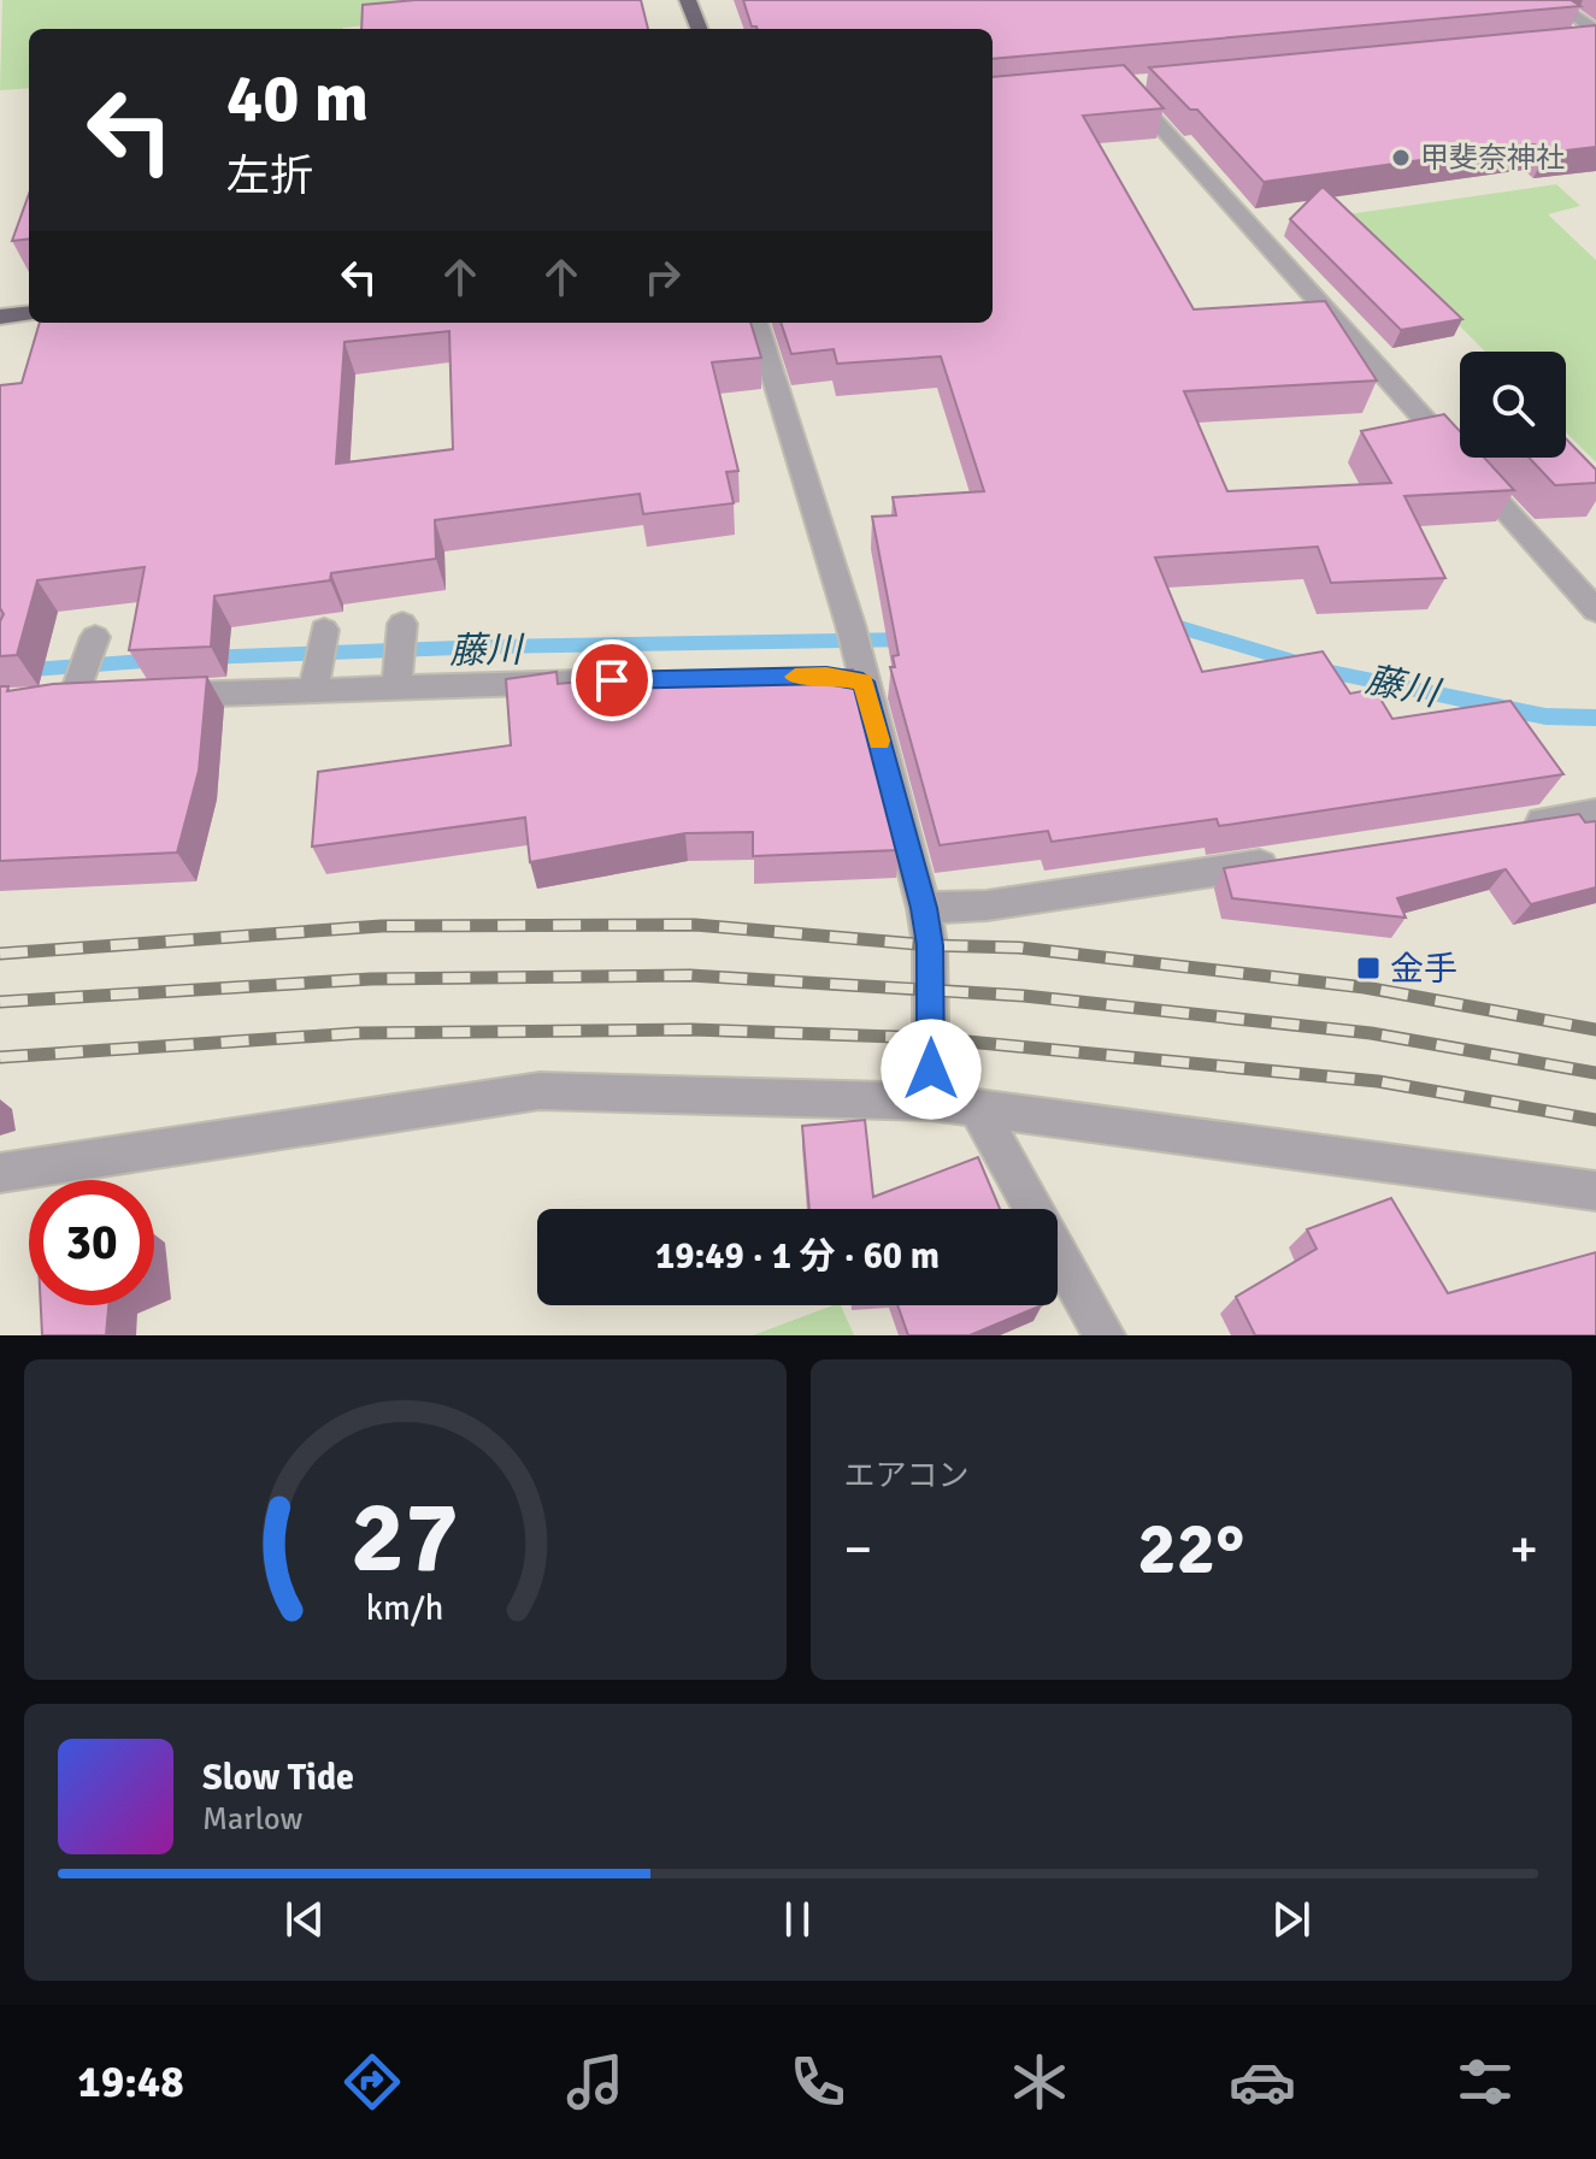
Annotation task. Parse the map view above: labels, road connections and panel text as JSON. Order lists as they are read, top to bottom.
{
  "water": ["藤川"],
  "places": {
    "other": ["甲斐奈神社"],
    "transit": ["金手"]
  },
  "page": {
    "turn": ["40 m", "左折"],
    "limit": "30",
    "trip": "19:49 · 1 分 · 60 m",
    "tile": "エアコン",
    "heat": ["−", "22°", "+"],
    "song": ["Slow Tide", "Marlow"],
    "tabs": "19:48",
    "gauge": ["27", "km/h"]
  }
}
